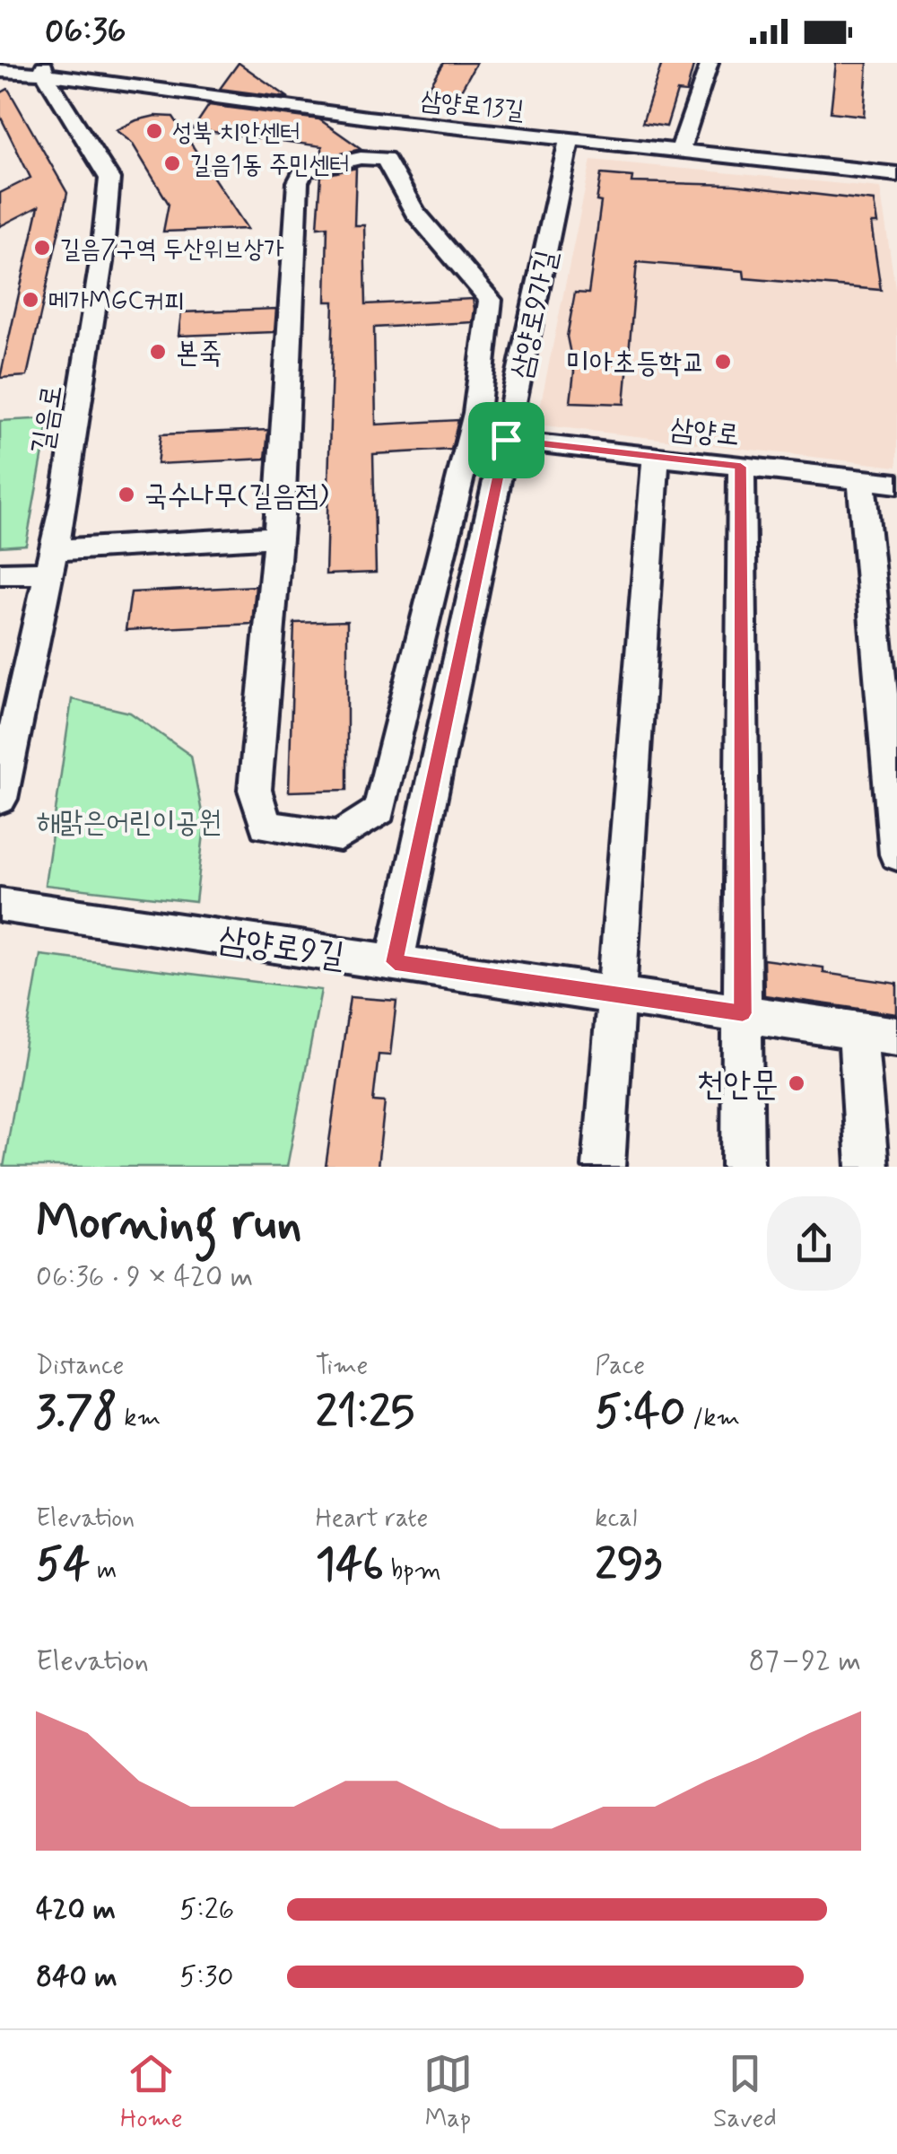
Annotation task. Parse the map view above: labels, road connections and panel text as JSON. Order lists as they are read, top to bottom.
{
  "streets": {
    "street": [
      "삼양로13길",
      "삼양로9가길",
      "길음로",
      "삼양로",
      "삼양로9길"
    ]
  },
  "crossings": [
    ["삼양로13길", "삼양로9가길"],
    ["삼양로13길", "길음로"],
    ["삼양로9가길", "삼양로"],
    ["삼양로9가길", "삼양로9길"]
  ],
  "parks": ["해맑은어린이공원"],
  "places": [
    "성북 치안센터",
    "길음1동 주민센터",
    "길음7구역 두산위브상가",
    "메가MGC커피",
    "본죽",
    "미아초등학교",
    "국수나무(길음점)",
    "천안문"
  ],
  "page": {
    "status": "06:36",
    "heading": ["Morning run", "06:36 · 9 × 420 m"],
    "stats": [
      ["Distance", "3.78 km"],
      ["Time", "21:25"],
      ["Pace", "5:40 /km"],
      ["Elevation", "54 m"],
      ["Heart rate", "146 bpm"],
      ["kcal", "293"]
    ],
    "chart": ["Elevation", "87–92 m"],
    "list": [
      {
        "name": "420 m",
        "note": "5:26"
      },
      {
        "name": "840 m",
        "note": "5:30"
      }
    ],
    "tabs": ["Home", "Map", "Saved"]
  }
}
